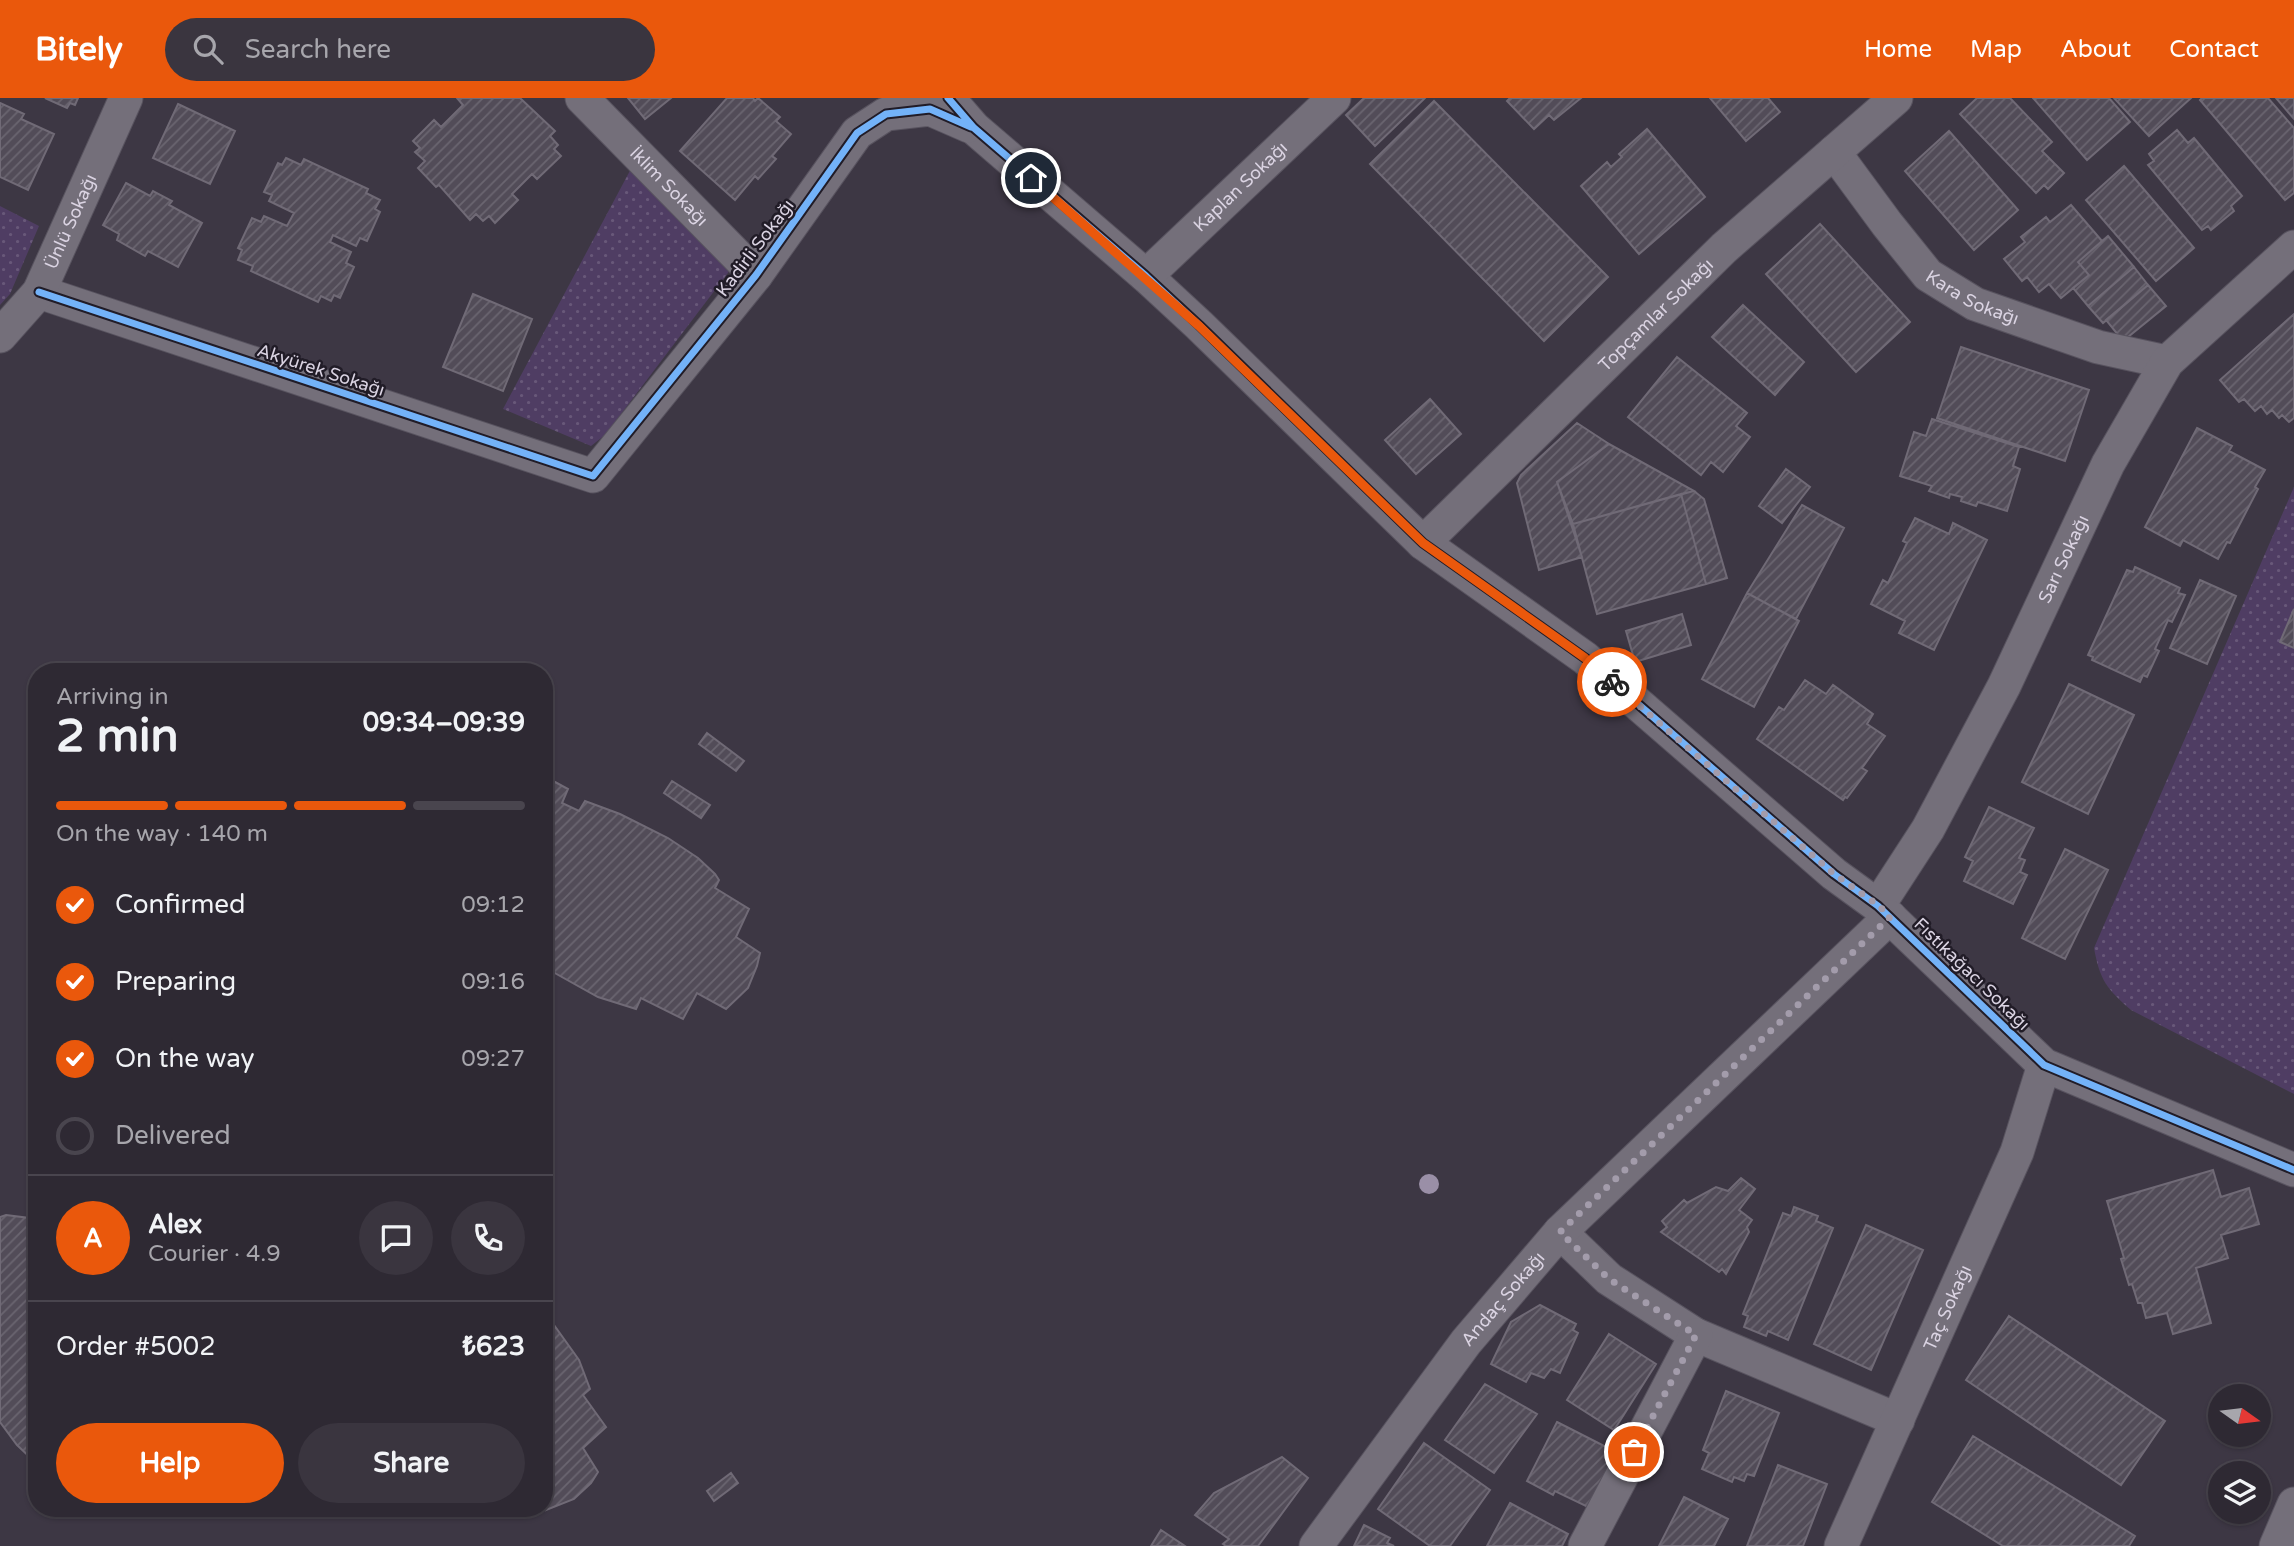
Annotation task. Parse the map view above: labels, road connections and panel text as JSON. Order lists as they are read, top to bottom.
{
  "streets": {
    "street": [
      "İklim Sokağı",
      "Kaplan Sokağı",
      "Ünlü Sokağı",
      "Kadirli Sokağı",
      "Kara Sokağı",
      "Topçamlar Sokağı",
      "Akyürek Sokağı",
      "Sarı Sokağı",
      "Fıstıkağacı Sokağı",
      "Andaç Sokağı",
      "Taç Sokağı"
    ]
  },
  "crossings": [
    ["İklim Sokağı", "Kadirli Sokağı"],
    ["Kaplan Sokağı", "Fıstıkağacı Sokağı"],
    ["Ünlü Sokağı", "Akyürek Sokağı"],
    ["Kadirli Sokağı", "Akyürek Sokağı"],
    ["Kadirli Sokağı", "Fıstıkağacı Sokağı"],
    ["Kara Sokağı", "Topçamlar Sokağı"],
    ["Kara Sokağı", "Sarı Sokağı"],
    ["Topçamlar Sokağı", "Fıstıkağacı Sokağı"],
    ["Sarı Sokağı", "Fıstıkağacı Sokağı"],
    ["Sarı Sokağı", "Andaç Sokağı"],
    ["Fıstıkağacı Sokağı", "Taç Sokağı"]
  ],
  "north": "right",
  "page": {
    "header": "Bitely",
    "search": "Search here",
    "nav": [
      "Home",
      "Map",
      "About",
      "Contact"
    ],
    "heading": ["2 min", "Arriving in", "09:34–09:39"],
    "panel": [
      "Alex",
      "Courier · 4.9",
      "Order #5002",
      "₺623"
    ],
    "bar": "On the way · 140 m",
    "list": [
      ["Confirmed", "09:12"],
      ["Preparing", "09:16"],
      ["On the way", "09:27"],
      "Delivered"
    ],
    "round": "A",
    "buttons": ["Help", "Share"]
  }
}
